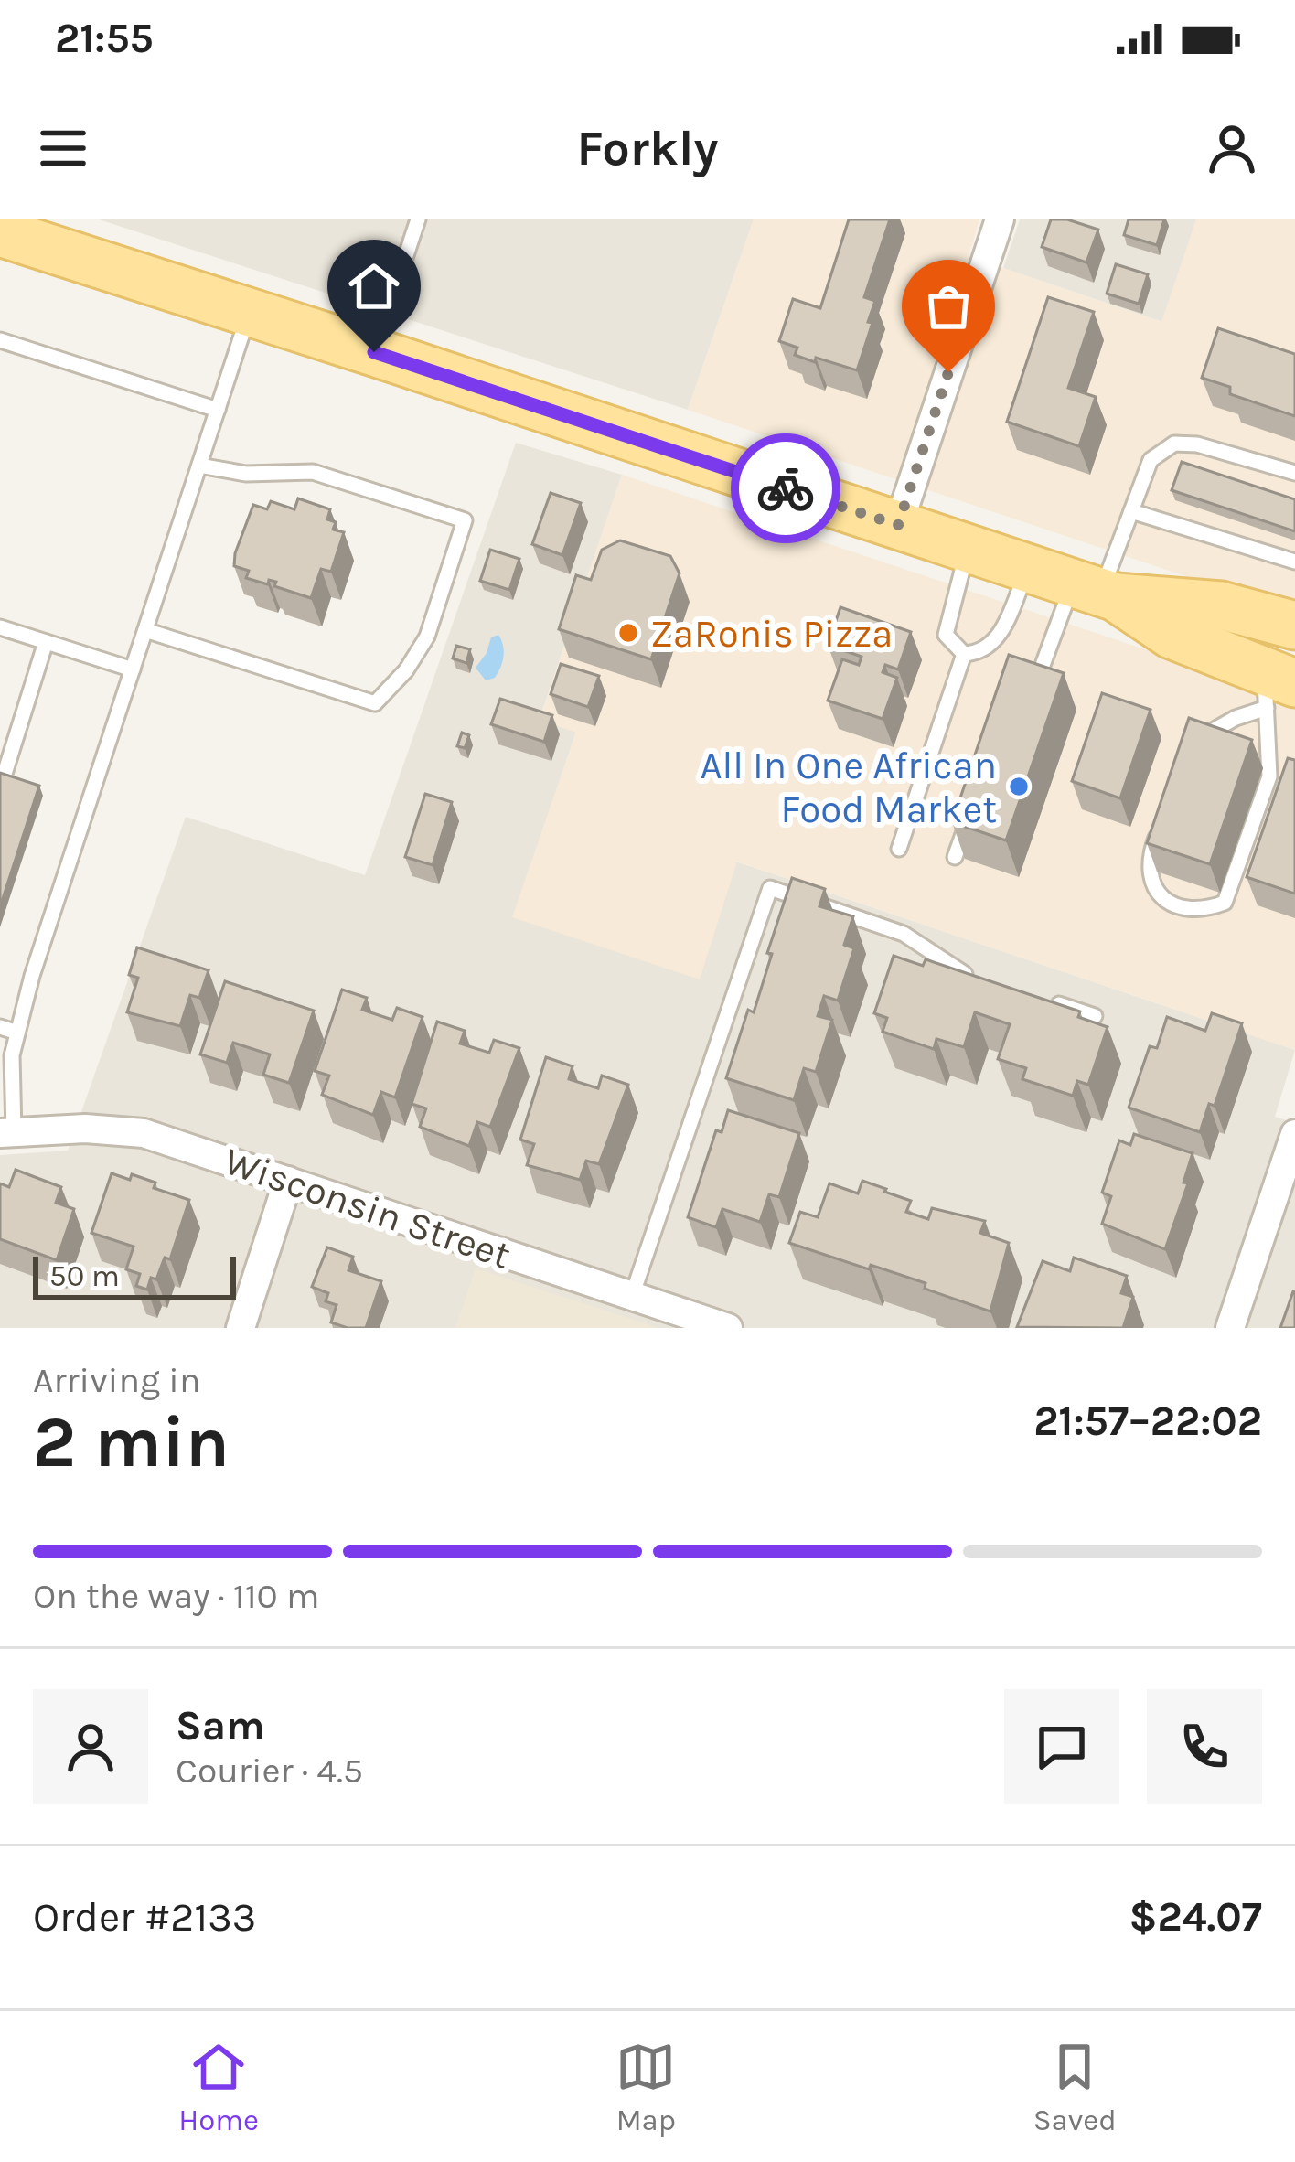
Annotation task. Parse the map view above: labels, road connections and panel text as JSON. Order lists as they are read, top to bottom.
{
  "streets": {
    "street": ["Wisconsin Street"]
  },
  "places": ["ZaRonis Pizza", "All In One African Food Market"],
  "scale_bar": "50 m",
  "page": {
    "status": "21:55",
    "header": "Forkly",
    "scale": "50 m",
    "heading": ["2 min", "Arriving in", "21:57–22:02"],
    "panel": [
      "Sam",
      "Courier · 4.5",
      "Order #2133",
      "$24.07"
    ],
    "bar": "On the way · 110 m",
    "tabs": ["Home", "Map", "Saved"]
  }
}
